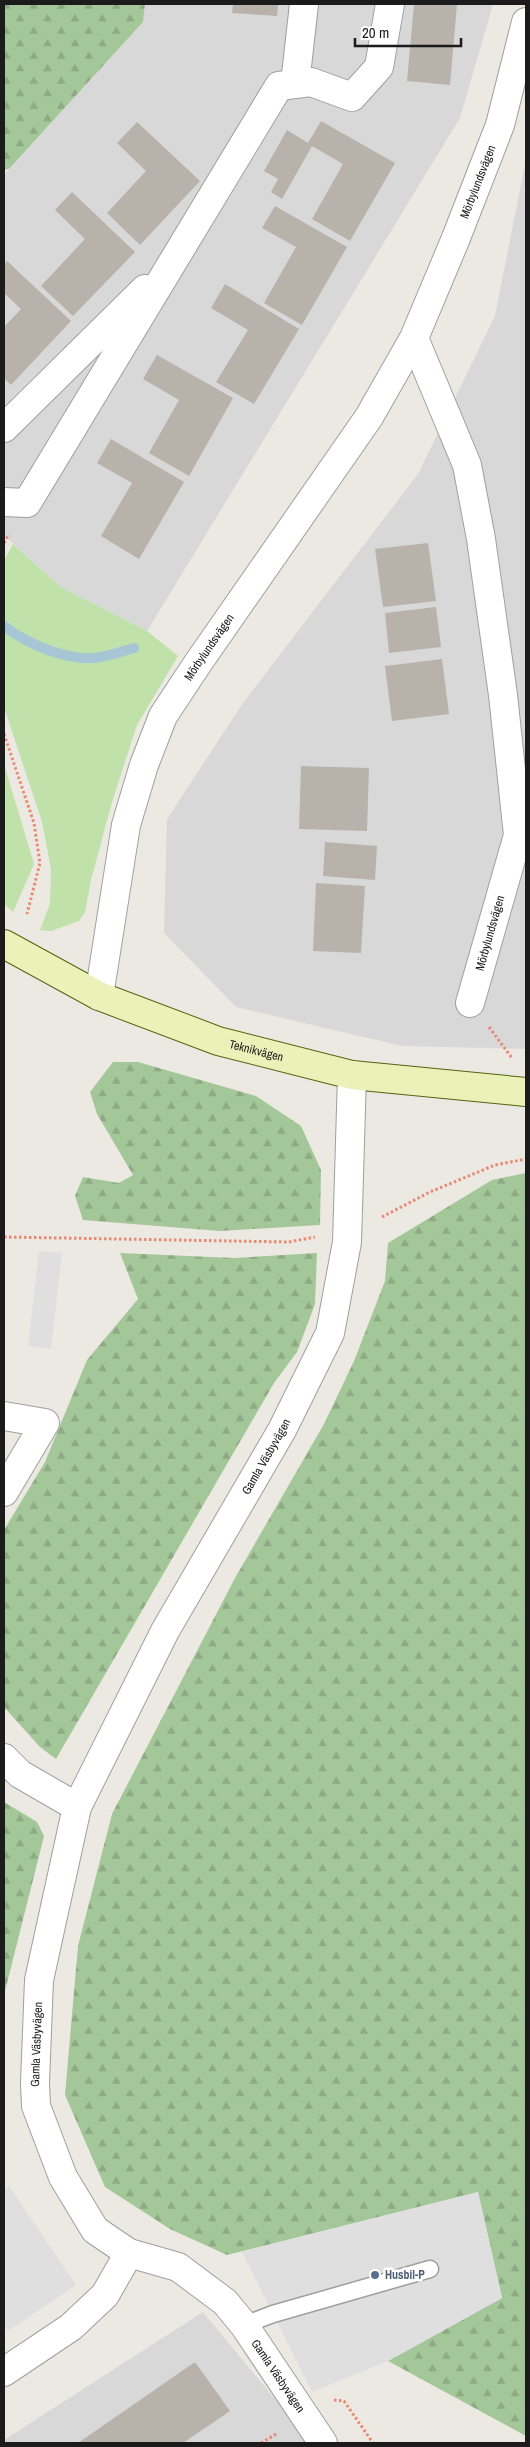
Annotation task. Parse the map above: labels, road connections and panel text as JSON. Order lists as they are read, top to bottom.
{
  "streets": {
    "street": ["Mörbylundsvägen", "Teknikvägen", "Gamla Väsbyvägen"]
  },
  "crossings": [
    ["Mörbylundsvägen", "Teknikvägen"],
    ["Teknikvägen", "Gamla Väsbyvägen"]
  ],
  "places": ["Husbil-P"],
  "scale_bar": "20 m"
}
